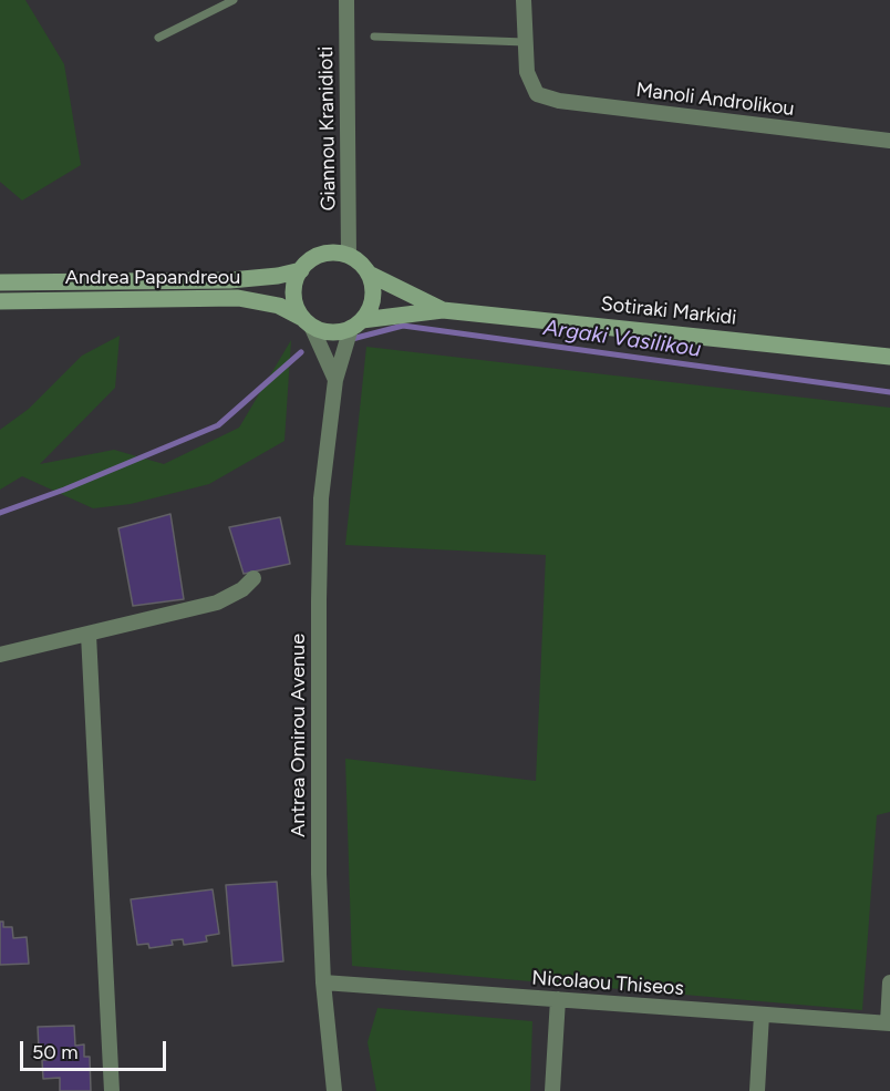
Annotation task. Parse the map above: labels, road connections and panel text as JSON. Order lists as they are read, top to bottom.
{
  "streets": {
    "street": [
      "Manoli Androlikou",
      "Giannou Kranidioti",
      "Andrea Papandreou",
      "Sotiraki Markidi",
      "Antrea Omirou Avenue",
      "Nicolaou Thiseos"
    ]
  },
  "crossings": [
    ["Giannou Kranidioti", "Andrea Papandreou"],
    ["Giannou Kranidioti", "Sotiraki Markidi"],
    ["Giannou Kranidioti", "Antrea Omirou Avenue"],
    ["Andrea Papandreou", "Sotiraki Markidi"],
    ["Andrea Papandreou", "Antrea Omirou Avenue"],
    ["Sotiraki Markidi", "Antrea Omirou Avenue"],
    ["Antrea Omirou Avenue", "Nicolaou Thiseos"]
  ],
  "water": ["Argaki Vasilikou"],
  "scale_bar": "50 m"
}
